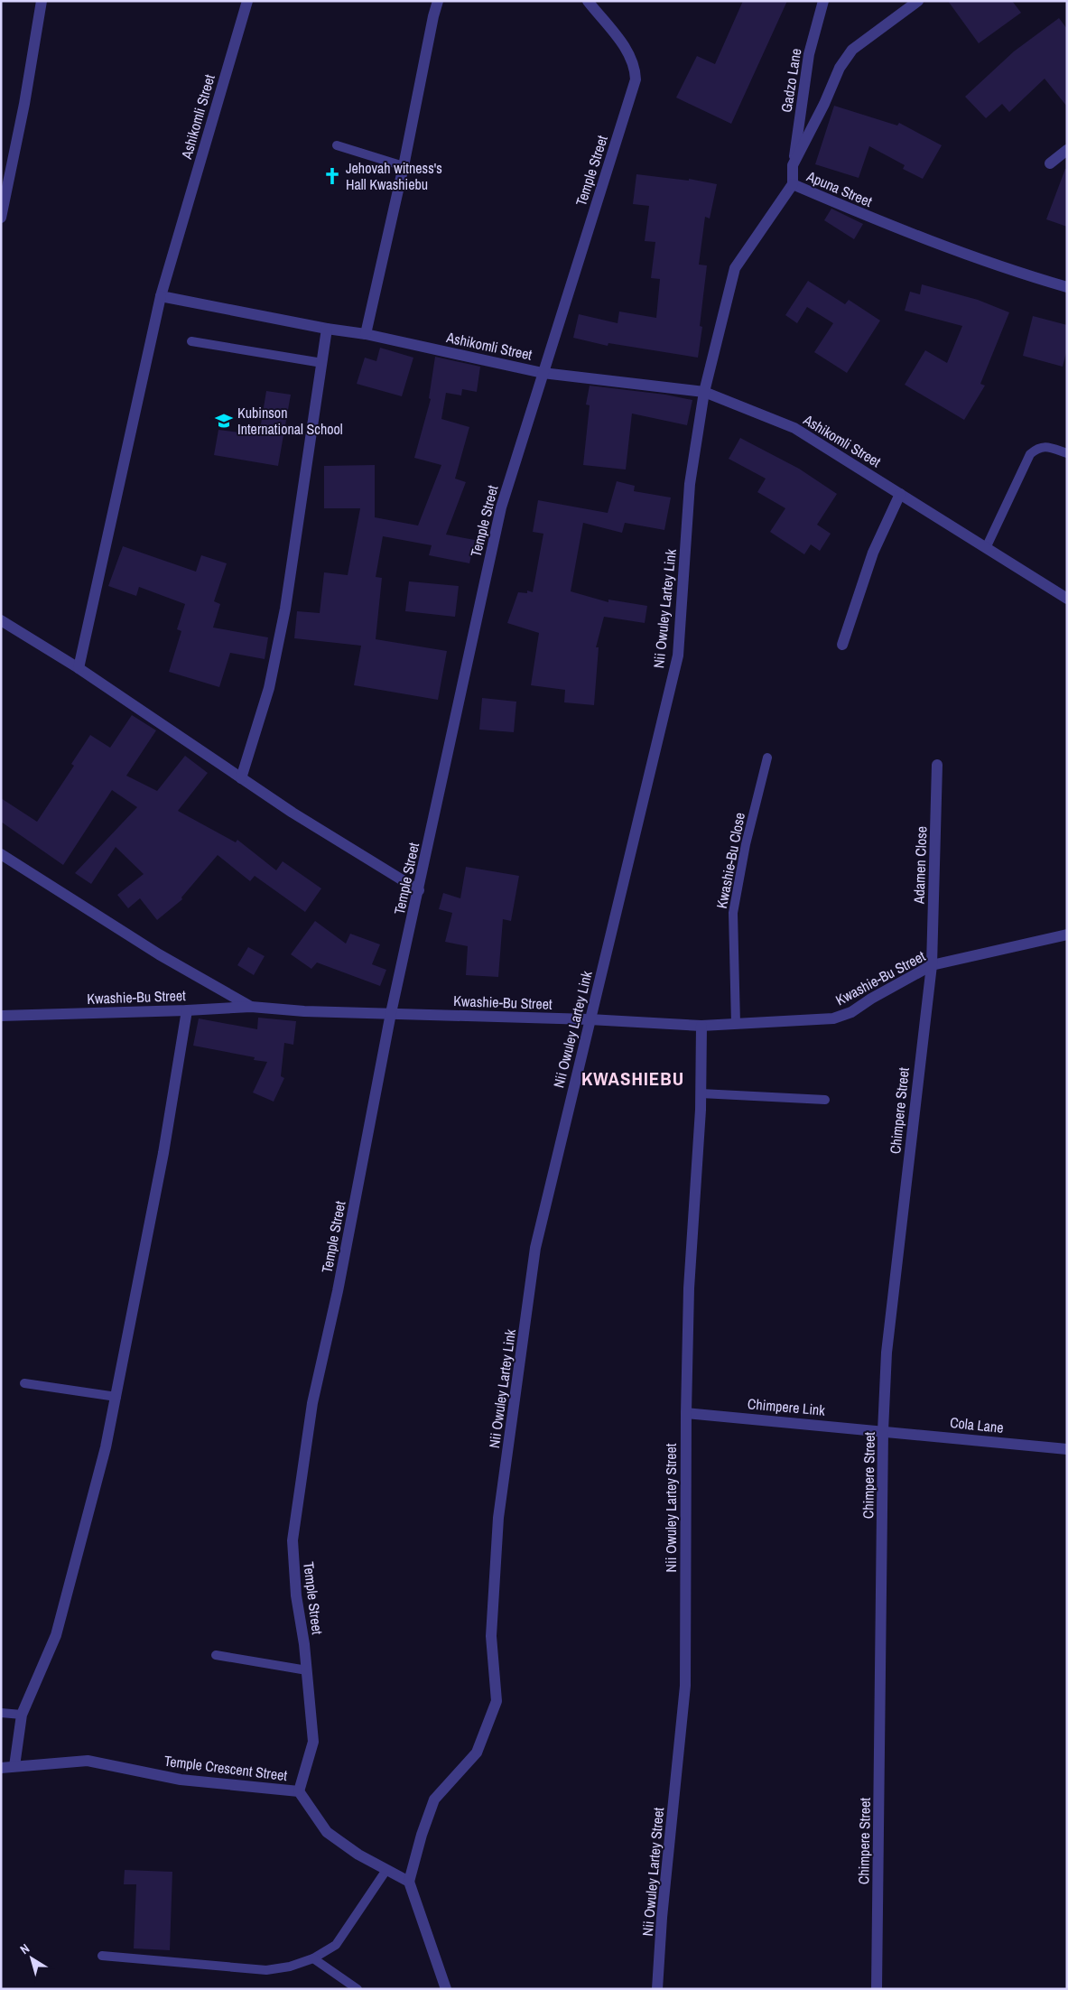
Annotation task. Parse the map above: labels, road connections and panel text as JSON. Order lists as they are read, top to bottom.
{
  "streets": {
    "street": [
      "Gadzo Lane",
      "Ashikomli Street",
      "Temple Street",
      "Apuna Street",
      "Nii Owuley Lartey Link",
      "Adamen Close",
      "Kwashie-Bu Street",
      "Chimpere Street",
      "Chimpere Link",
      "Cola Lane",
      "Nii Owuley Lartey Street",
      "Temple Crescent Street"
    ],
    "lane": ["Kwashie-Bu Close"]
  },
  "crossings": [
    ["Gadzo Lane", "Apuna Street"],
    ["Ashikomli Street", "Temple Street"],
    ["Ashikomli Street", "Nii Owuley Lartey Link"],
    ["Temple Street", "Kwashie-Bu Street"],
    ["Temple Street", "Temple Crescent Street"],
    ["Apuna Street", "Nii Owuley Lartey Link"],
    ["Nii Owuley Lartey Link", "Kwashie-Bu Street"],
    ["Nii Owuley Lartey Link", "Temple Crescent Street"],
    ["Kwashie-Bu Close", "Kwashie-Bu Street"],
    ["Adamen Close", "Kwashie-Bu Street"],
    ["Adamen Close", "Chimpere Street"],
    ["Kwashie-Bu Street", "Chimpere Street"],
    ["Kwashie-Bu Street", "Nii Owuley Lartey Street"],
    ["Chimpere Street", "Chimpere Link"],
    ["Chimpere Street", "Cola Lane"],
    ["Chimpere Link", "Cola Lane"],
    ["Chimpere Link", "Nii Owuley Lartey Street"]
  ],
  "districts": ["KWASHIEBU"],
  "places": {
    "church": ["Jehovah witness's Hall Kwashiebu"],
    "school or university": ["Kubinson International School"]
  },
  "north": "top left"
}
